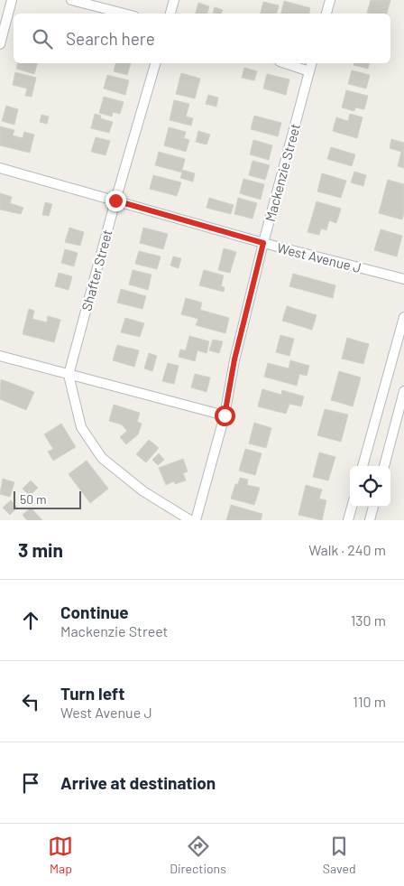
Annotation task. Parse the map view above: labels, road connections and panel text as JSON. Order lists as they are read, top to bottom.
{
  "streets": {
    "street": ["Mackenzie Street", "West Avenue J", "Shafter Street"]
  },
  "crossings": [
    ["Mackenzie Street", "West Avenue J"],
    ["West Avenue J", "Shafter Street"]
  ],
  "scale_bar": "50 m",
  "page": {
    "search": "Search here",
    "scale": "50 m",
    "heading": ["3 min", "Walk · 240 m"],
    "list": [
      ["Continue", "Mackenzie Street", "130 m"],
      ["Turn left", "West Avenue J", "110 m"],
      "Arrive at destination"
    ],
    "nav": ["Map", "Directions", "Saved"]
  }
}
